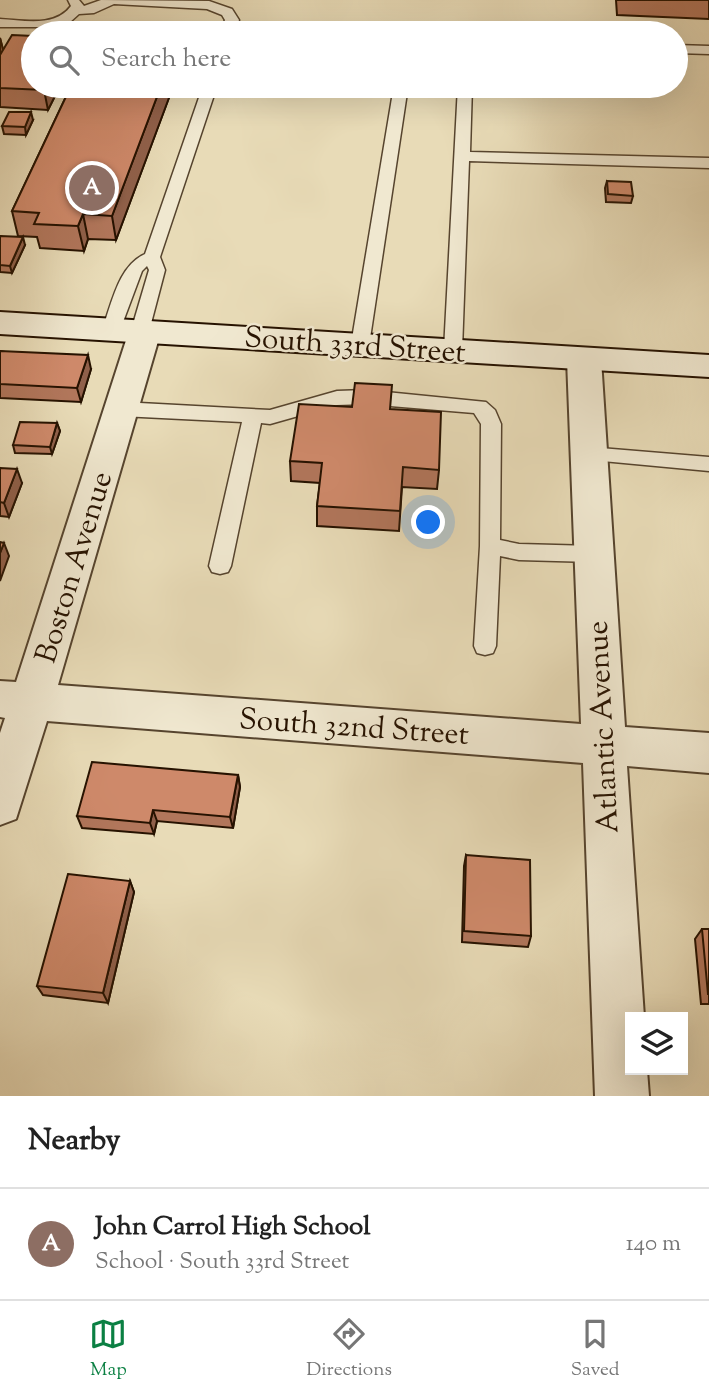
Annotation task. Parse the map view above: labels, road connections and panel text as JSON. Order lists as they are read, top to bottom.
{
  "streets": {
    "street": [
      "South 33rd Street",
      "Boston Avenue",
      "South 32nd Street",
      "Atlantic Avenue"
    ]
  },
  "crossings": [
    ["South 33rd Street", "Boston Avenue"],
    ["South 33rd Street", "Atlantic Avenue"],
    ["Boston Avenue", "South 32nd Street"],
    ["South 32nd Street", "Atlantic Avenue"]
  ],
  "page": {
    "search": "Search here",
    "pins": "A",
    "heading": "Nearby",
    "list": [
      {
        "mark": "A",
        "name": "John Carrol High School",
        "note": "School · South 33rd Street",
        "value": "140 m"
      }
    ],
    "nav": ["Map", "Directions", "Saved"]
  }
}
